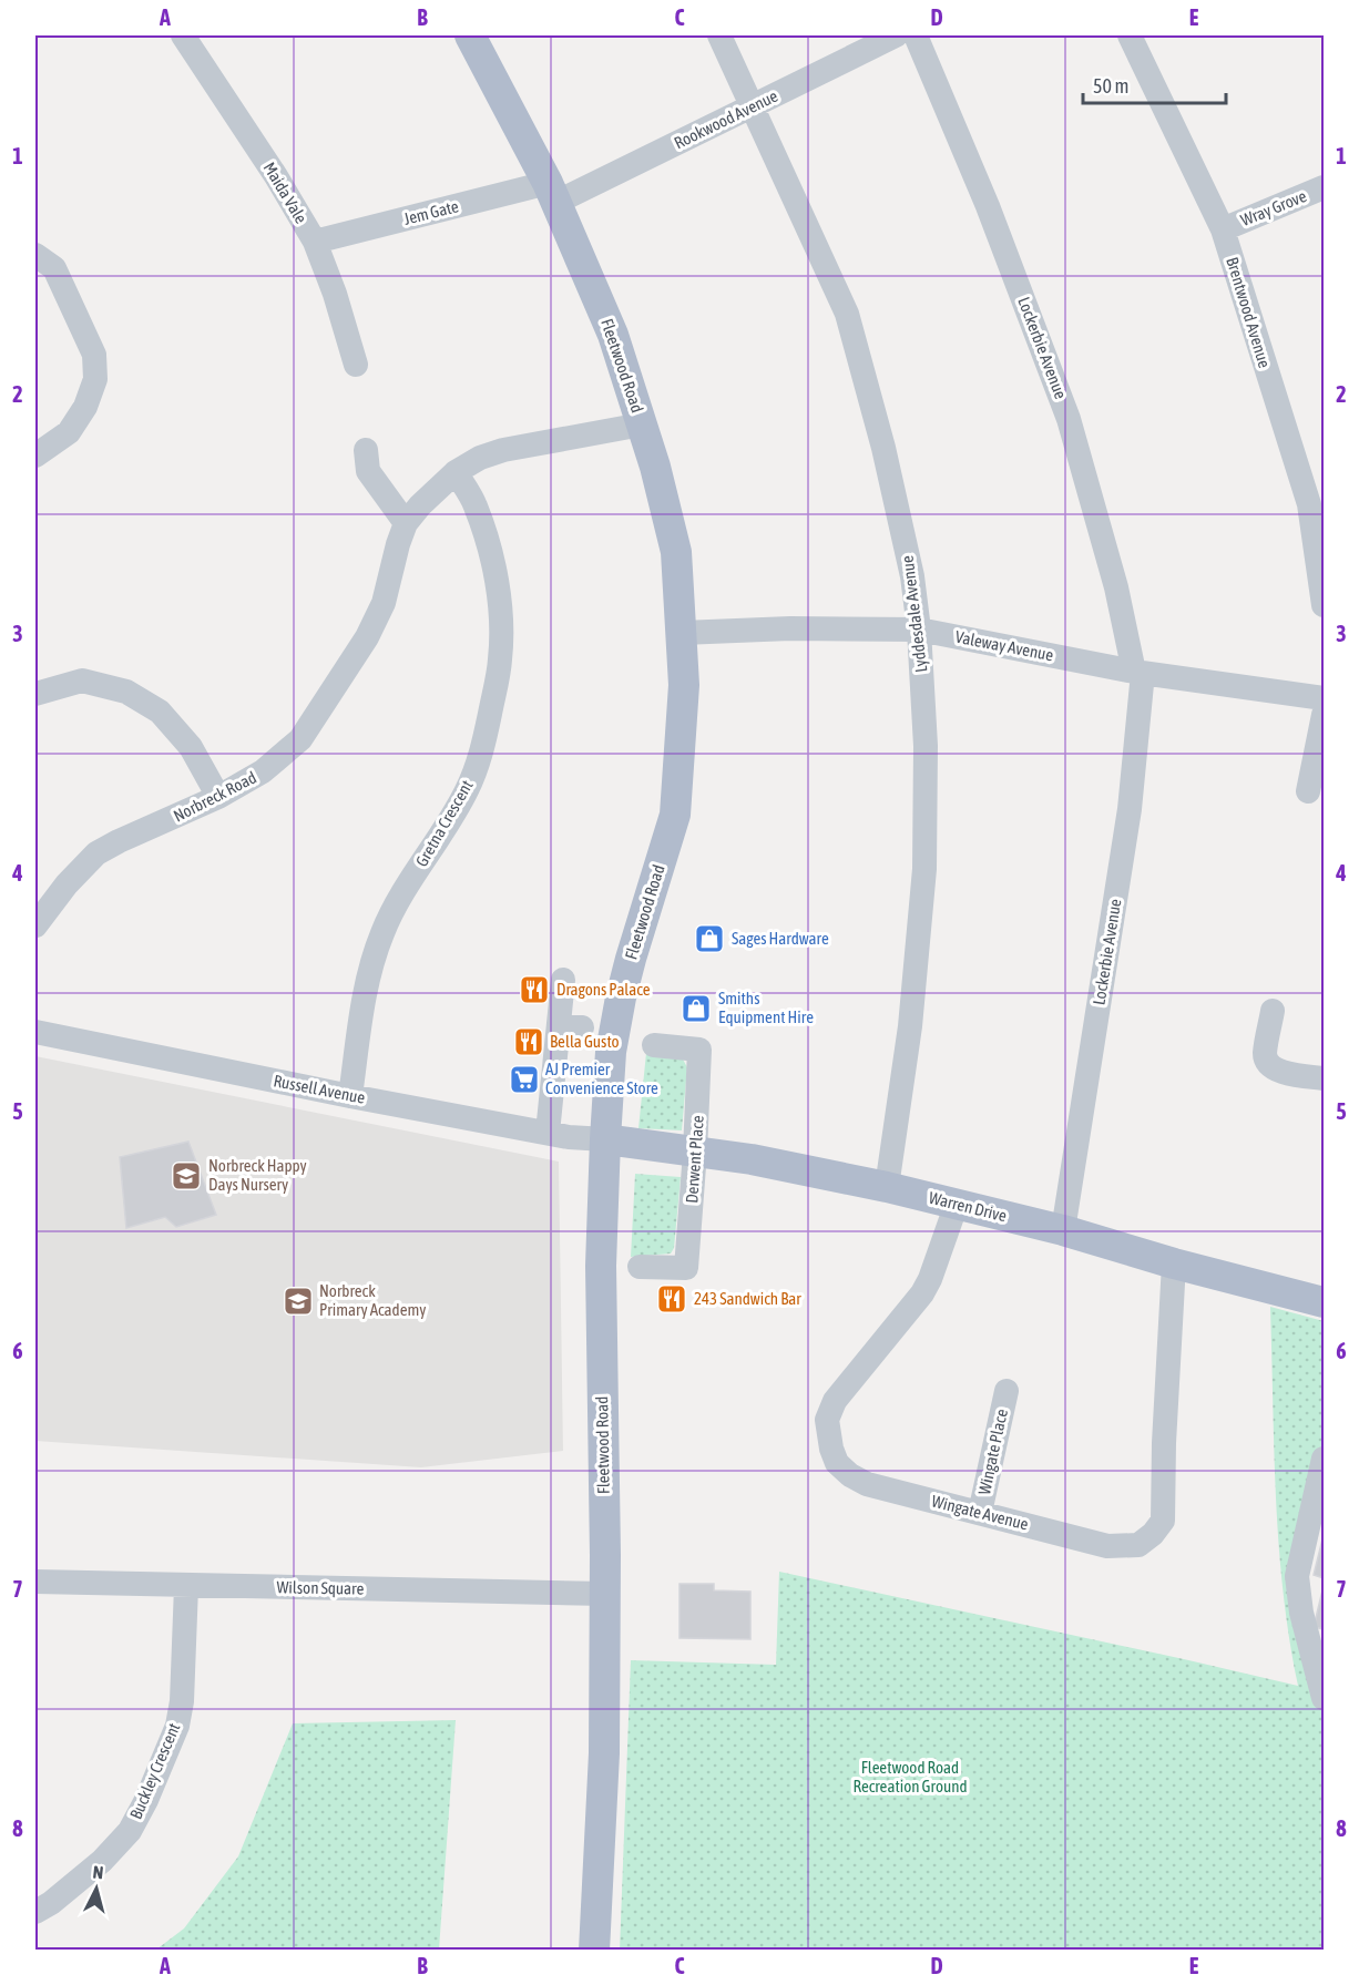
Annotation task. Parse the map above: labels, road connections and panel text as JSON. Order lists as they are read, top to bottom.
{
  "streets": {
    "main road": ["Fleetwood Road", "Warren Drive"],
    "street": [
      "Rookwood Avenue",
      "Maida Vale",
      "Wray Grove",
      "Jem Gate",
      "Brentwood Avenue",
      "Lockerbie Avenue",
      "Lyddesdale Avenue",
      "Valeway Avenue",
      "Norbreck Road",
      "Gretna Crescent",
      "Russell Avenue",
      "Derwent Place",
      "Wingate Place",
      "Wingate Avenue",
      "Wilson Square",
      "Buckley Crescent"
    ]
  },
  "crossings": [
    ["Rookwood Avenue", "Jem Gate"],
    ["Rookwood Avenue", "Fleetwood Road"],
    ["Rookwood Avenue", "Lyddesdale Avenue"],
    ["Maida Vale", "Jem Gate"],
    ["Wray Grove", "Brentwood Avenue"],
    ["Jem Gate", "Fleetwood Road"],
    ["Lockerbie Avenue", "Valeway Avenue"],
    ["Lockerbie Avenue", "Warren Drive"],
    ["Fleetwood Road", "Valeway Avenue"],
    ["Fleetwood Road", "Norbreck Road"],
    ["Fleetwood Road", "Russell Avenue"],
    ["Fleetwood Road", "Warren Drive"],
    ["Fleetwood Road", "Wilson Square"],
    ["Lyddesdale Avenue", "Valeway Avenue"],
    ["Lyddesdale Avenue", "Warren Drive"],
    ["Norbreck Road", "Gretna Crescent"],
    ["Gretna Crescent", "Russell Avenue"],
    ["Russell Avenue", "Warren Drive"],
    ["Derwent Place", "Warren Drive"],
    ["Warren Drive", "Wingate Avenue"],
    ["Wingate Place", "Wingate Avenue"],
    ["Wilson Square", "Buckley Crescent"]
  ],
  "parks": ["Fleetwood Road Recreation Ground"],
  "places": {
    "shop": ["Sages Hardware", "Smiths Equipment Hire"],
    "restaurant": ["Dragons Palace", "Bella Gusto", "243 Sandwich Bar"],
    "supermarket": ["AJ Premier Convenience Store"],
    "school or university": ["Norbreck Happy Days Nursery", "Norbreck Primary Academy"]
  },
  "scale_bar": "50 m",
  "north": "top",
  "grid": {
    "columns": [
      "A",
      "B",
      "C",
      "D",
      "E"
    ],
    "rows": [
      "1",
      "2",
      "3",
      "4",
      "5",
      "6",
      "7",
      "8"
    ]
  }
}
